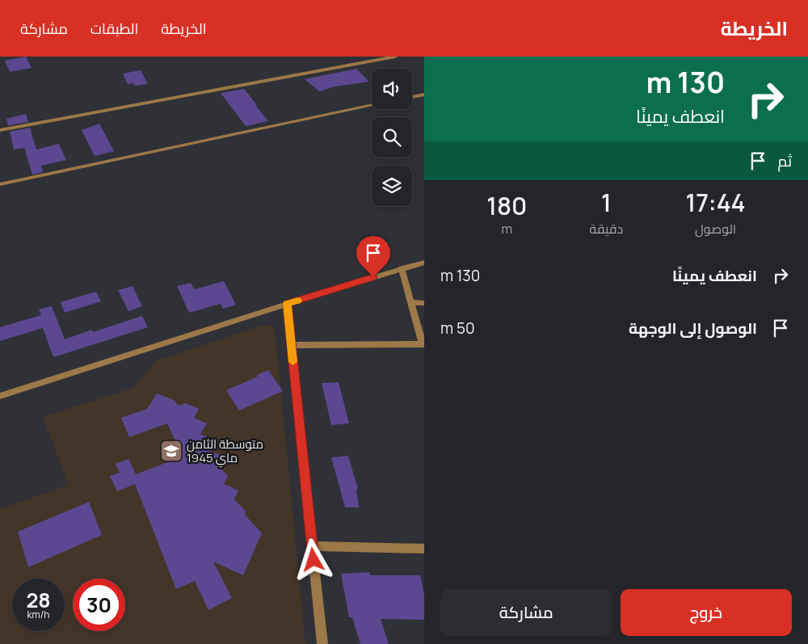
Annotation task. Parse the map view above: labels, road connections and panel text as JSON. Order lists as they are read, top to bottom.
{
  "places": {
    "school or university": ["متوسطة الثامن ماي 1945"]
  },
  "page": {
    "header": "الخريطة",
    "nav": ["الخريطة", "الطبقات", "مشاركة"],
    "turn": ["130 m", "انعطف يمينًا"],
    "then": "ثم",
    "eta": [
      "17:44",
      "الوصول",
      "1",
      "دقيقة",
      "180",
      "m"
    ],
    "list": [
      {
        "name": "انعطف يمينًا",
        "value": "130 m"
      },
      {
        "name": "الوصول إلى الوجهة",
        "value": "50 m"
      }
    ],
    "speed": "28 km/h",
    "limit": "30",
    "buttons": ["خروج", "مشاركة"]
  }
}
